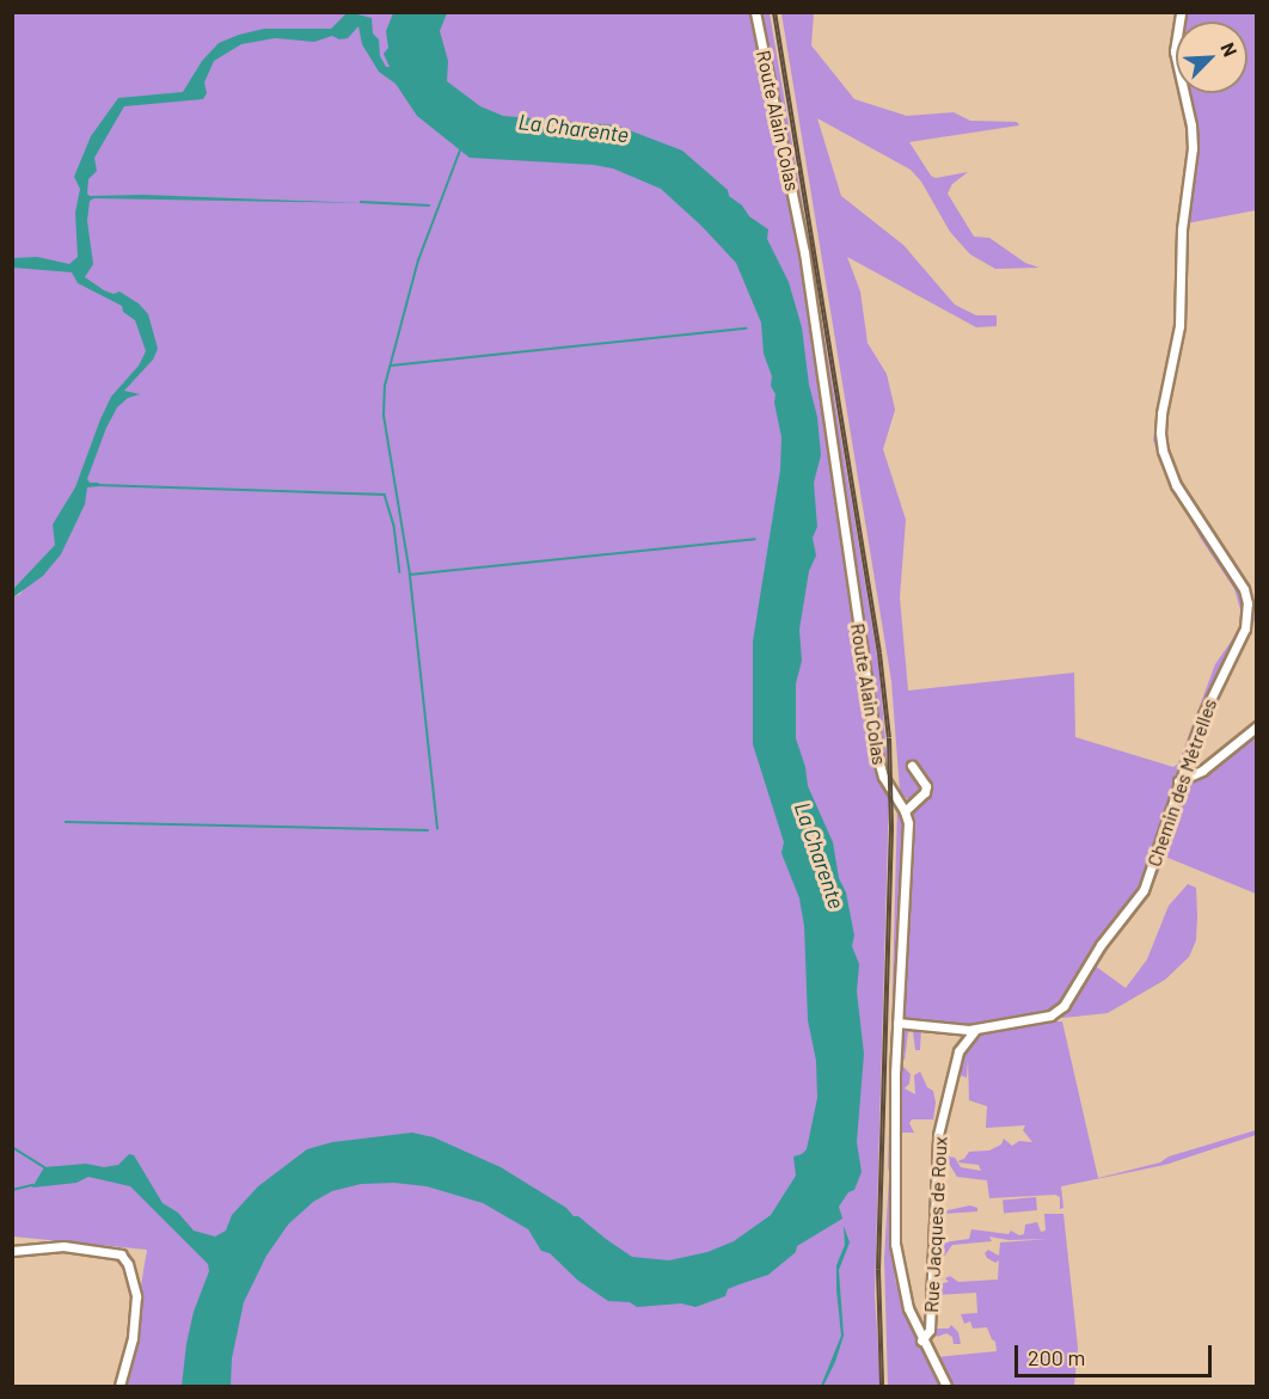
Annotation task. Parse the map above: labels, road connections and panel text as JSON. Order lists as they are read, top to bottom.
{
  "streets": {
    "street": ["Route Alain Colas", "Chemin des Métrelles", "Rue Jacques de Roux"]
  },
  "crossings": [
    ["Route Alain Colas", "Chemin des Métrelles"],
    ["Route Alain Colas", "Rue Jacques de Roux"],
    ["Chemin des Métrelles", "Rue Jacques de Roux"]
  ],
  "water": ["La Charente"],
  "scale_bar": "200 m",
  "north": "top right"
}
